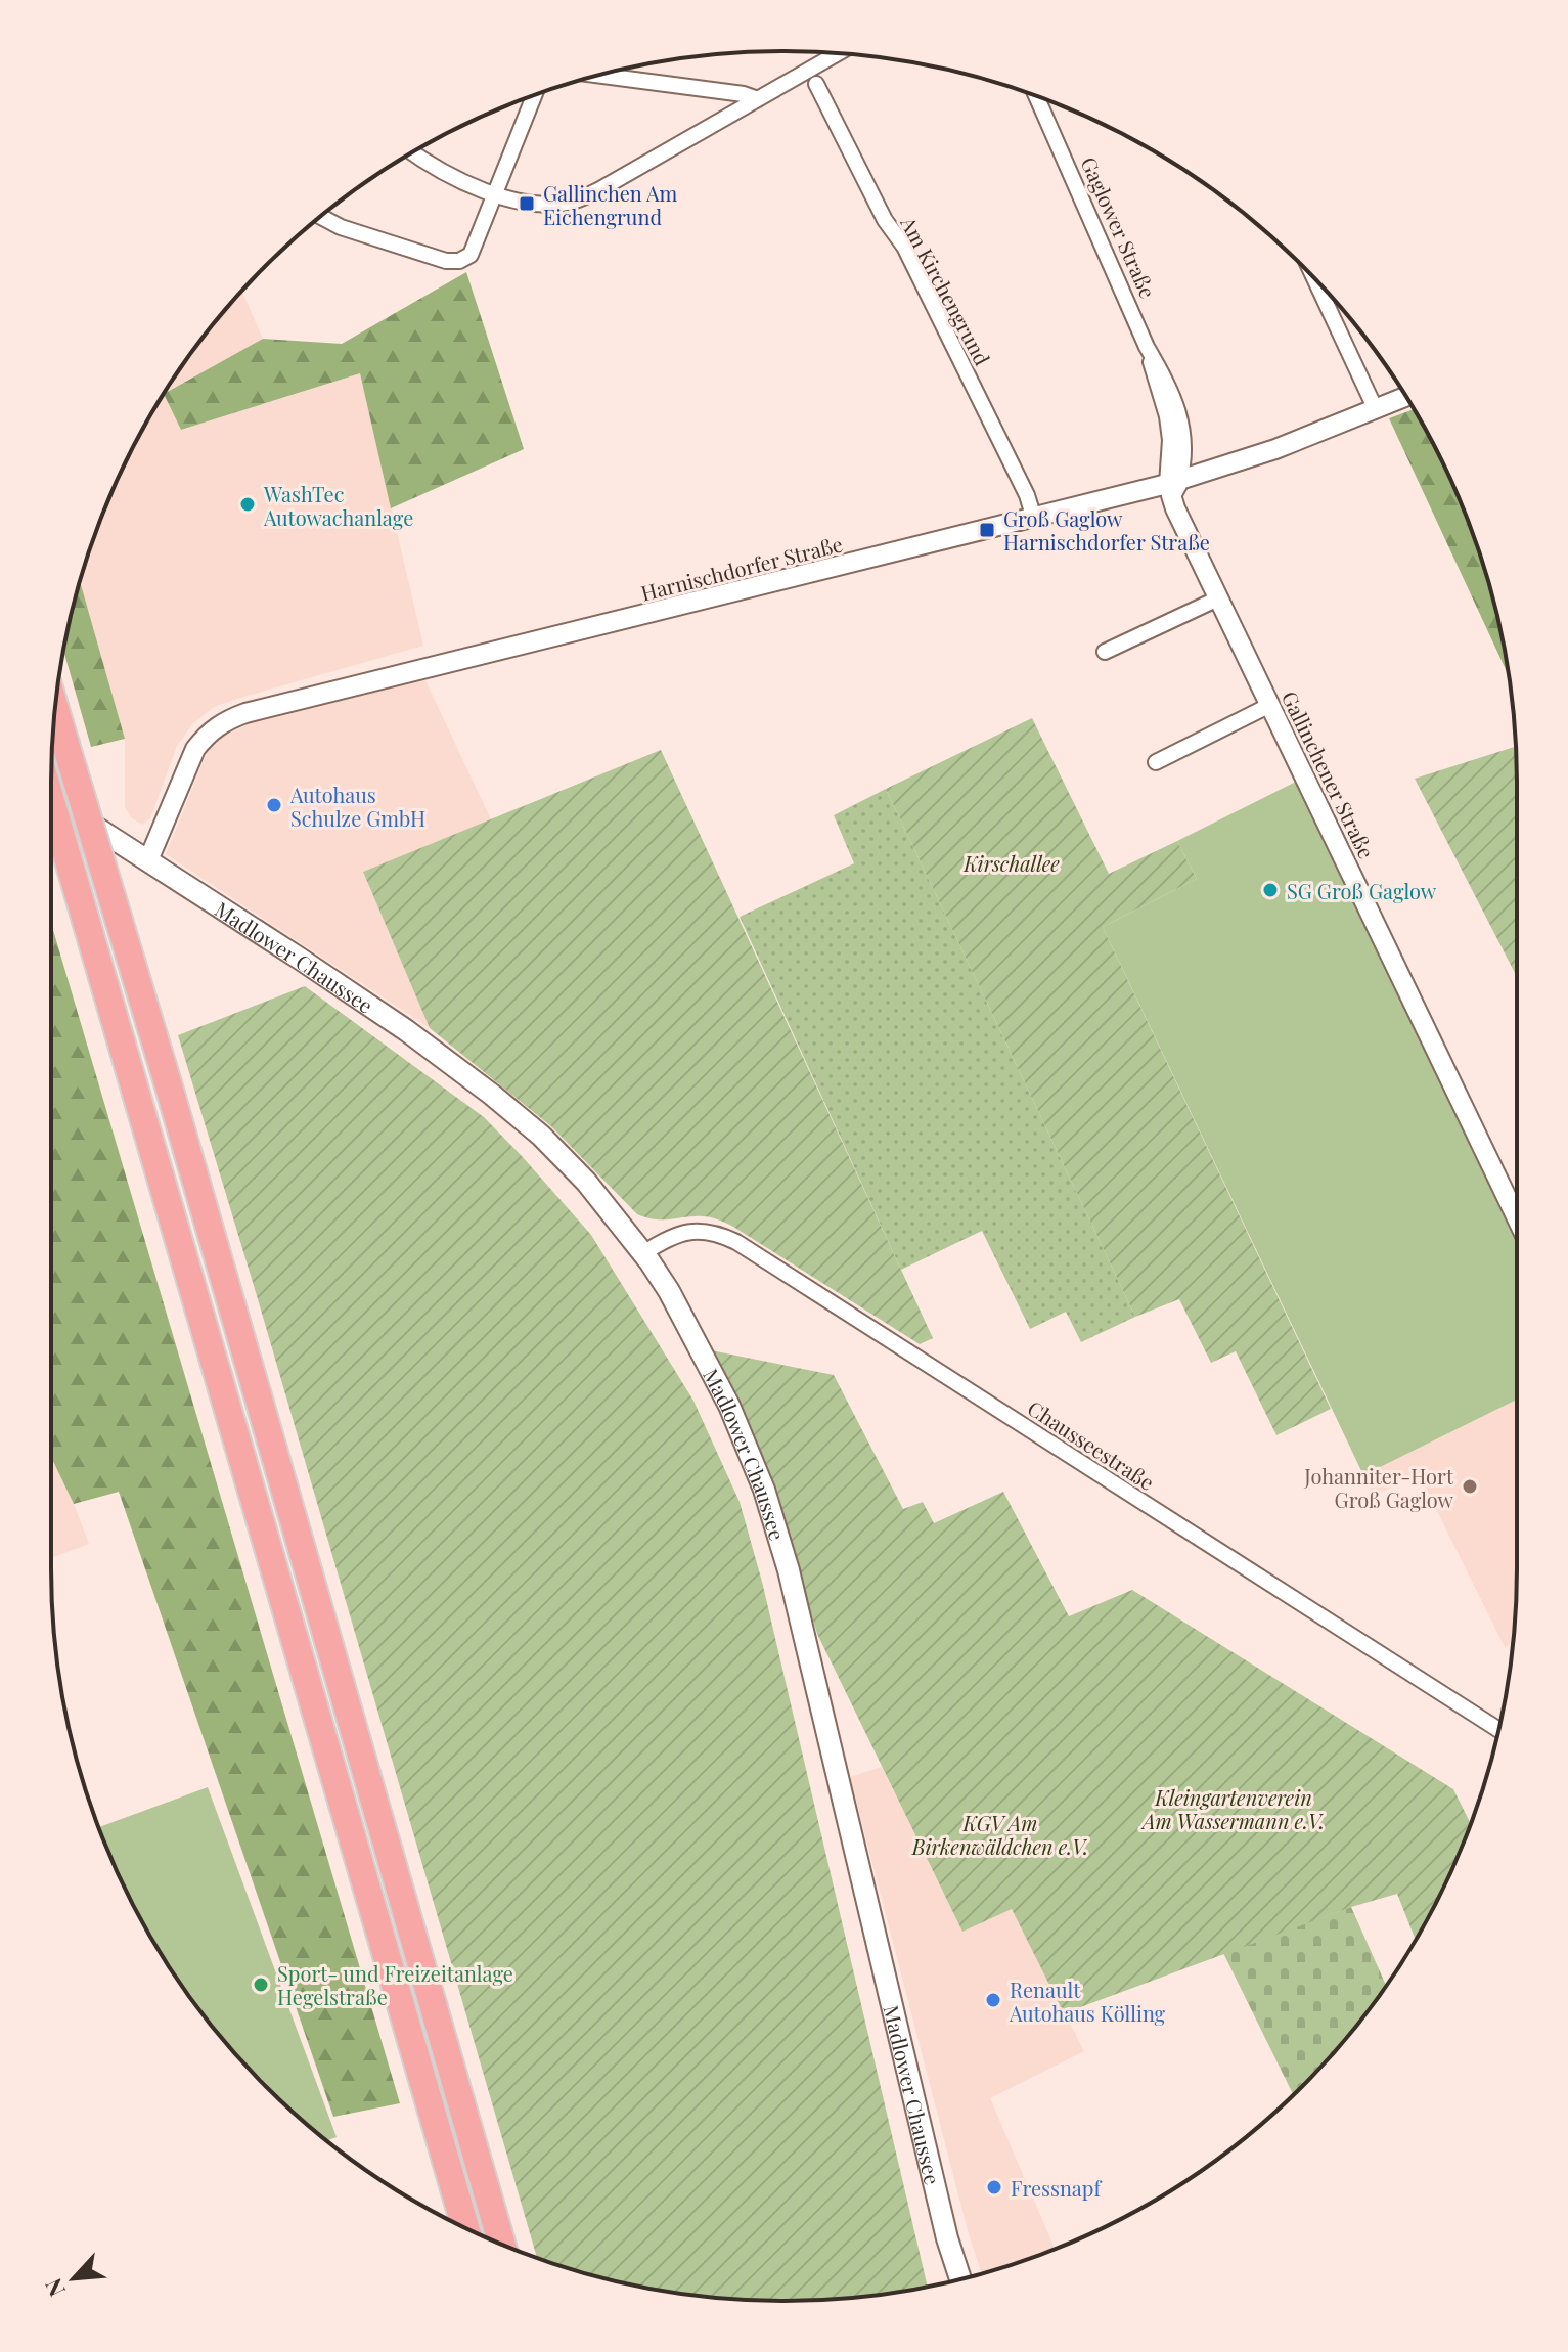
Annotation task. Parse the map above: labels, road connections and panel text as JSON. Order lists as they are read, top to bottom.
{
  "streets": {
    "main road": ["Madlower Chaussee"],
    "street": [
      "Gaglower Straße",
      "Am Kirchengrund",
      "Harnischdorfer Straße",
      "Gallinchener Straße",
      "Chausseestraße"
    ]
  },
  "crossings": [
    ["Gaglower Straße", "Harnischdorfer Straße"],
    ["Gaglower Straße", "Gallinchener Straße"],
    ["Am Kirchengrund", "Harnischdorfer Straße"],
    ["Harnischdorfer Straße", "Gallinchener Straße"],
    ["Harnischdorfer Straße", "Madlower Chaussee"],
    ["Madlower Chaussee", "Chausseestraße"]
  ],
  "parks": ["Kirschallee", "Kleingartenverein Am Wassermann e.V.", "KGV Am Birkenwäldchen e.V."],
  "places": {
    "transit": ["Gallinchen Am Eichengrund", "Groß Gaglow Harnischdorfer Straße"],
    "other": [
      "WashTec Autowachanlage",
      "Autohaus Schulze GmbH",
      "SG Groß Gaglow",
      "Johanniter-Hort Groß Gaglow",
      "Sport- und Freizeitanlage Hegelstraße",
      "Renault Autohaus Kölling",
      "Fressnapf"
    ]
  },
  "north": "bottom left"
}
